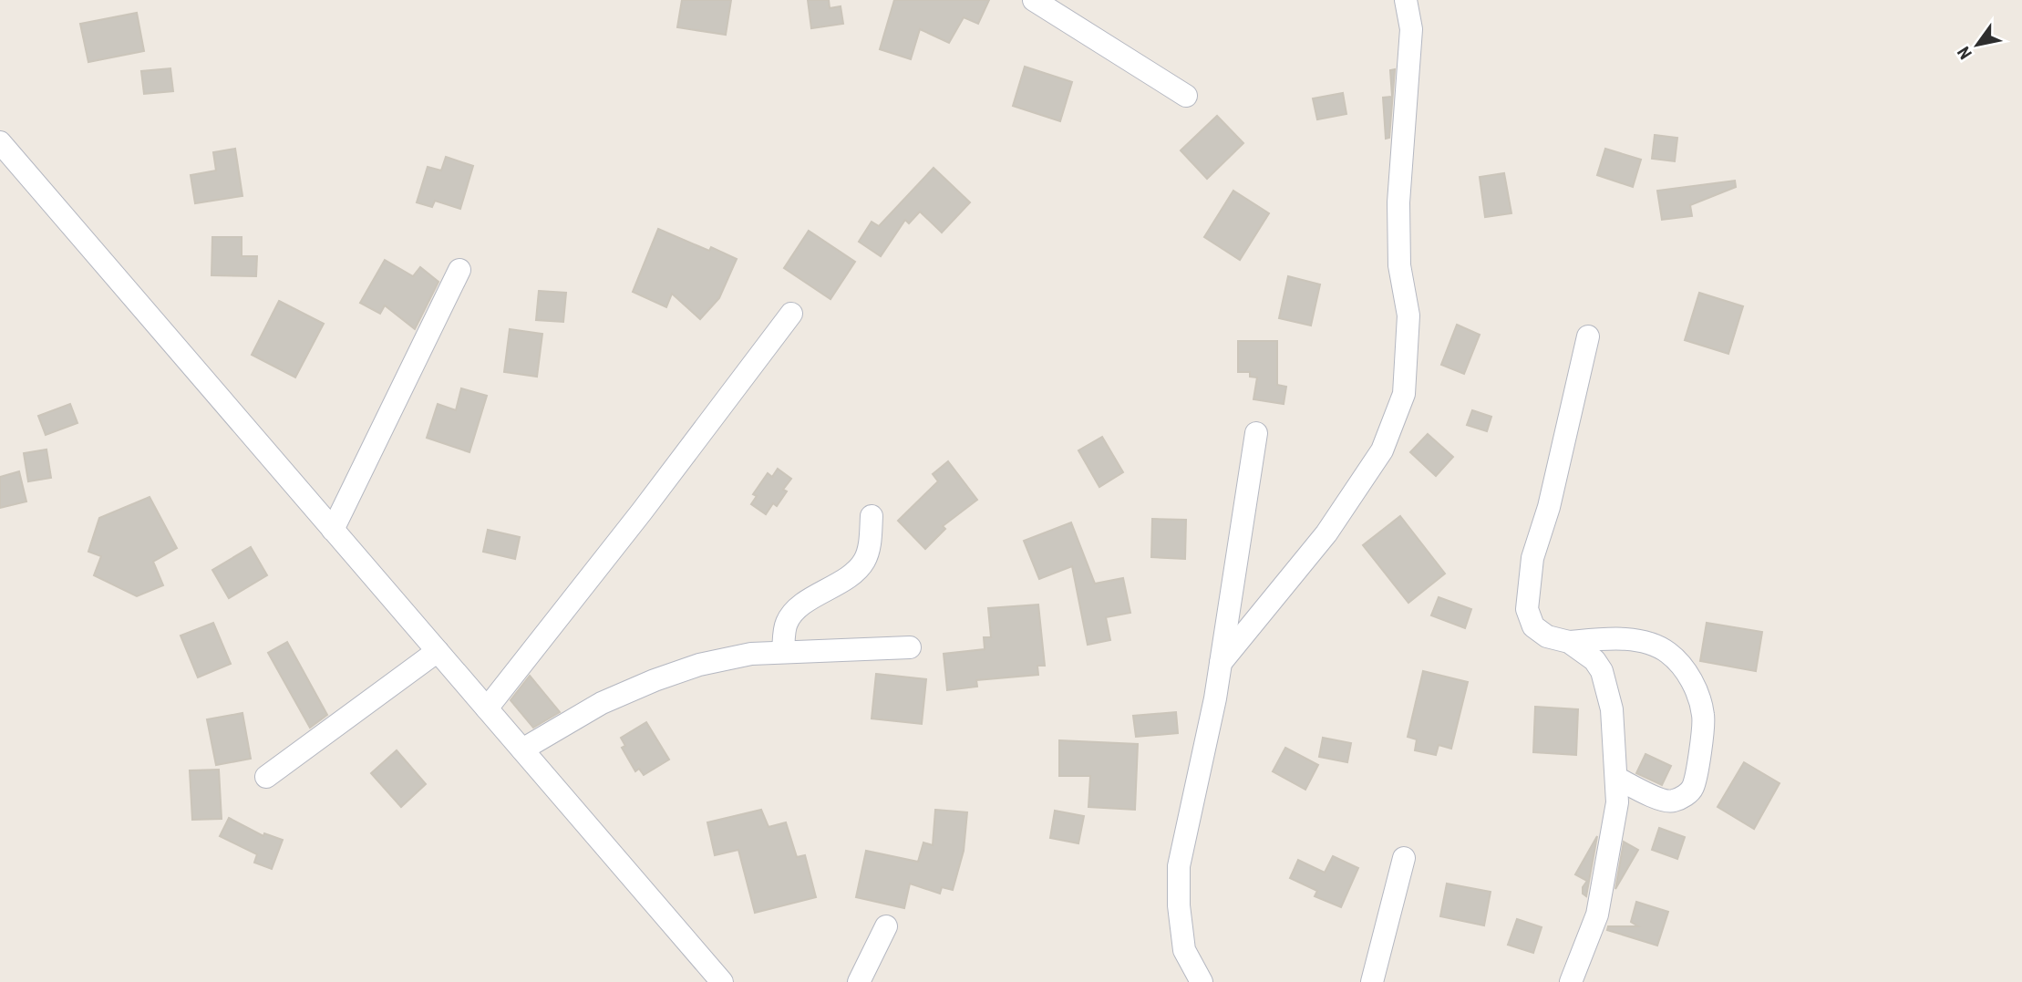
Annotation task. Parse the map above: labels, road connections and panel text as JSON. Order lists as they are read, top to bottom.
{
  "north": "bottom left"
}
